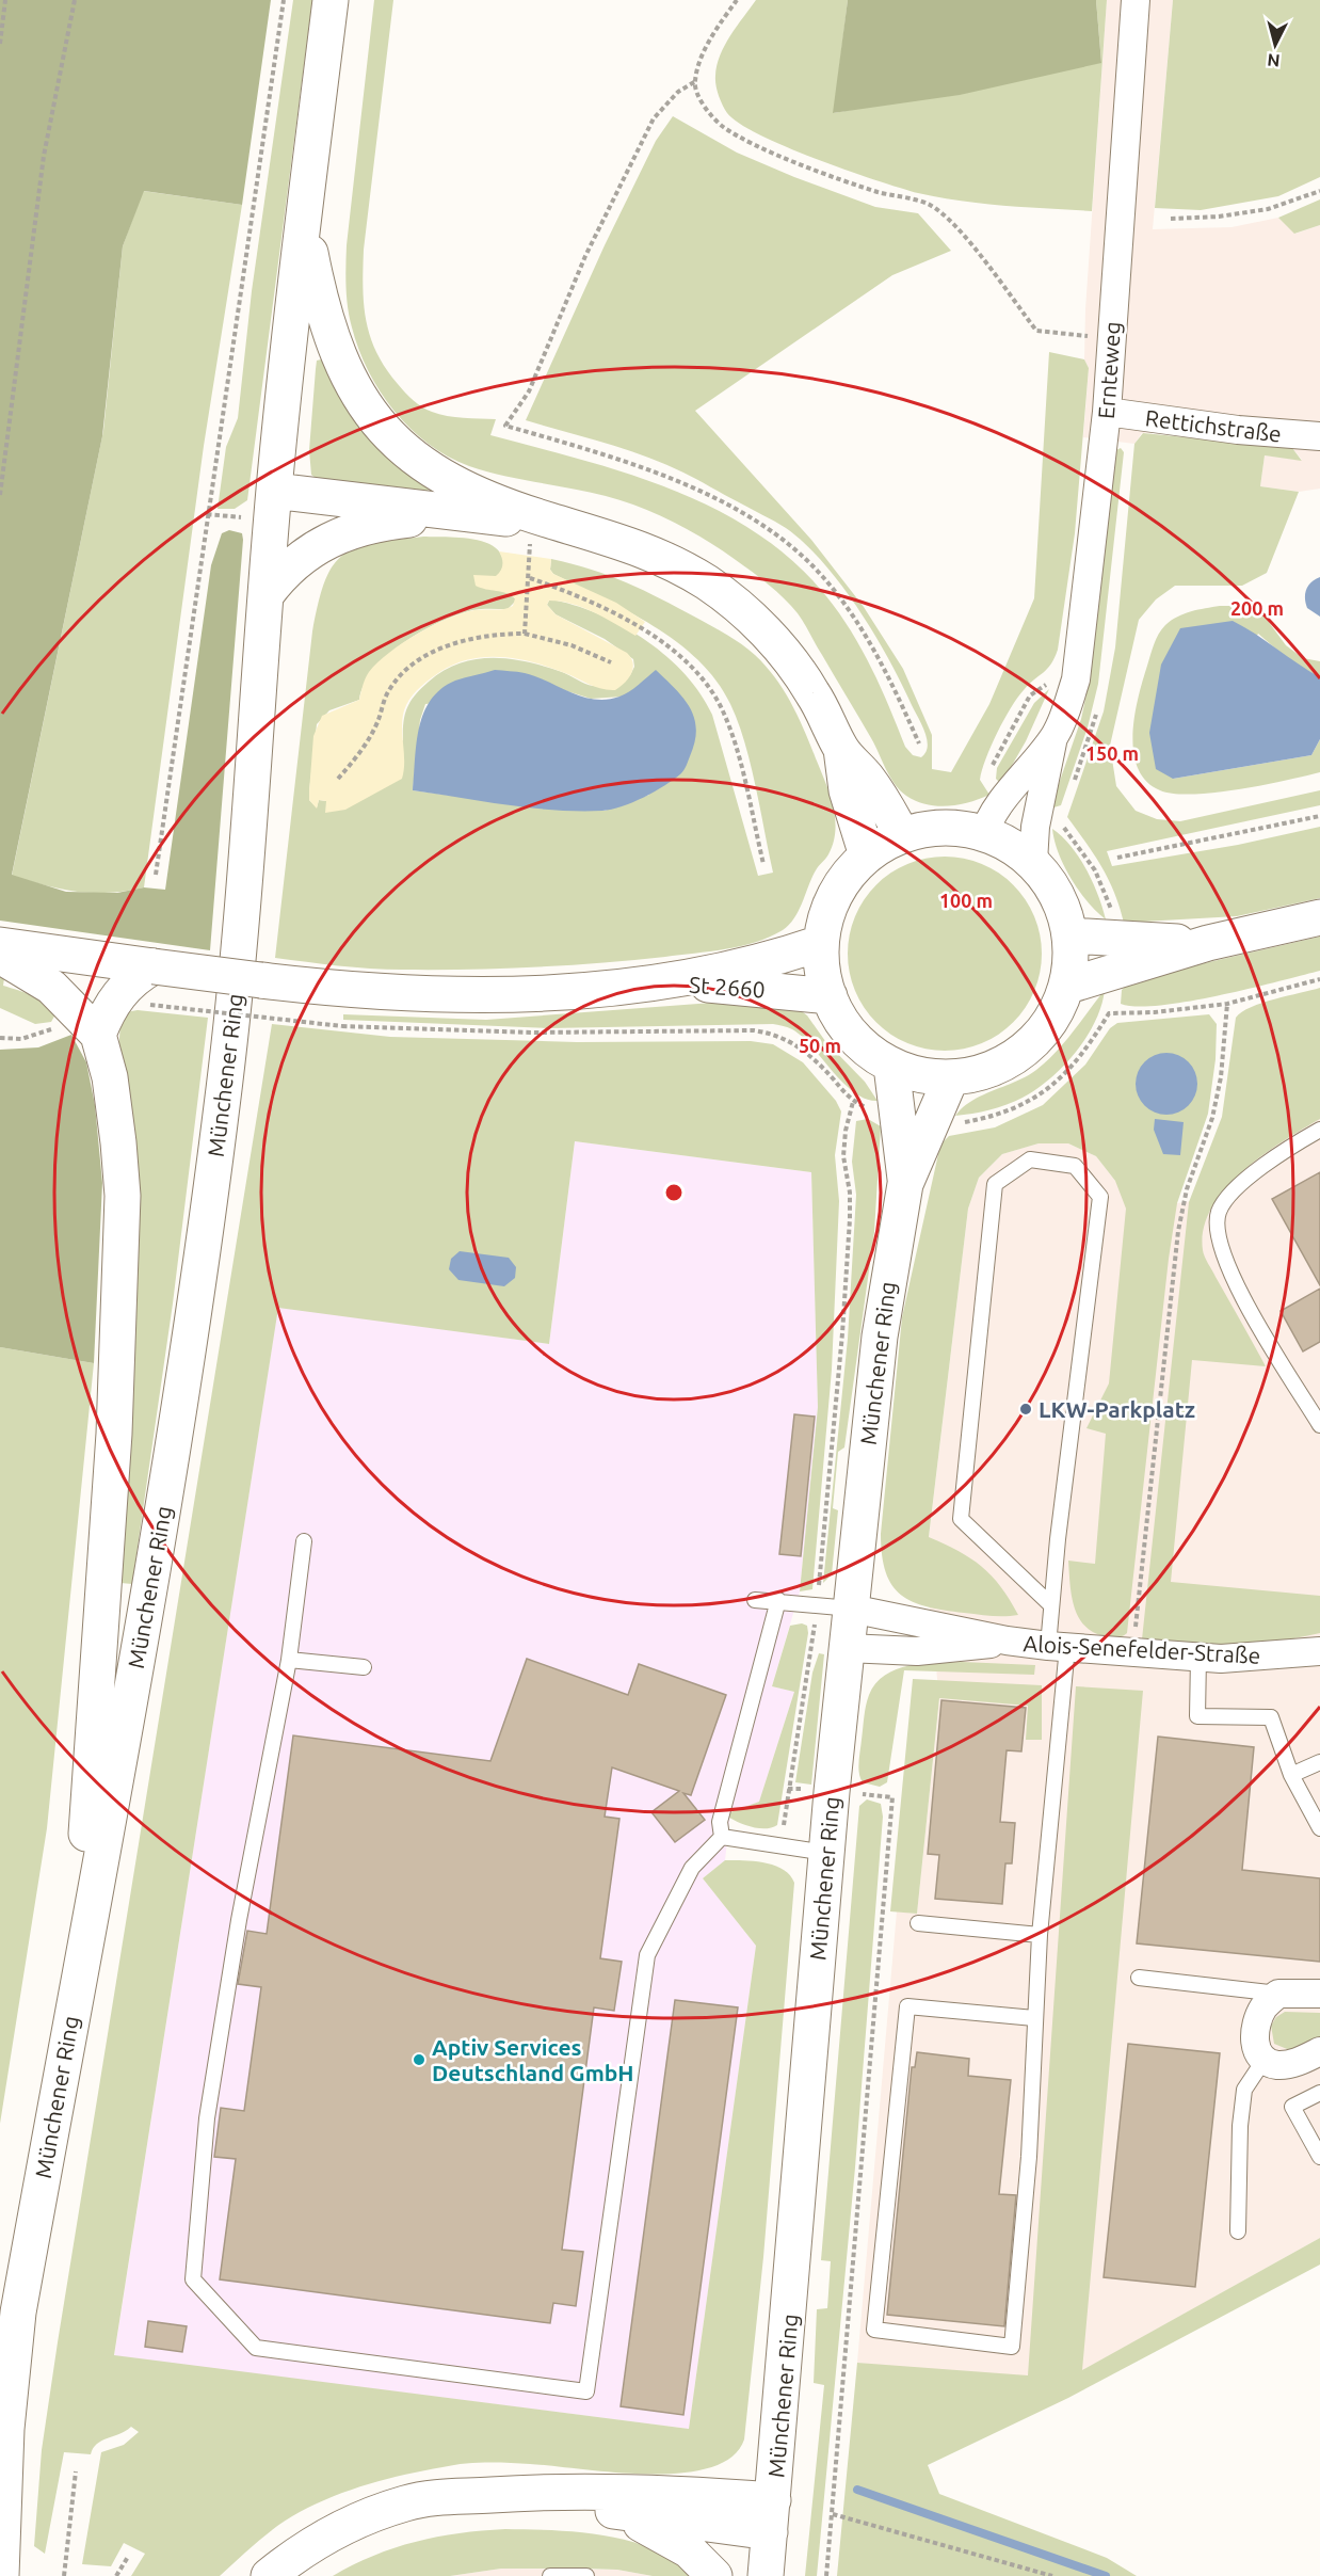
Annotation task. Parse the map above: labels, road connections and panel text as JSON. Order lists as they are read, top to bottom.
{
  "streets": {
    "main road": ["St 2660", "Münchener Ring"],
    "street": ["Ernteweg", "Rettichstraße", "Alois-Senefelder-Straße"]
  },
  "crossings": [
    ["Ernteweg", "Rettichstraße"],
    ["Münchener Ring", "Alois-Senefelder-Straße"]
  ],
  "places": ["LKW-Parkplatz", "Aptiv Services Deutschland GmbH"],
  "north": "bottom",
  "rings": [
    "200 m",
    "150 m",
    "100 m",
    "50 m"
  ]
}
